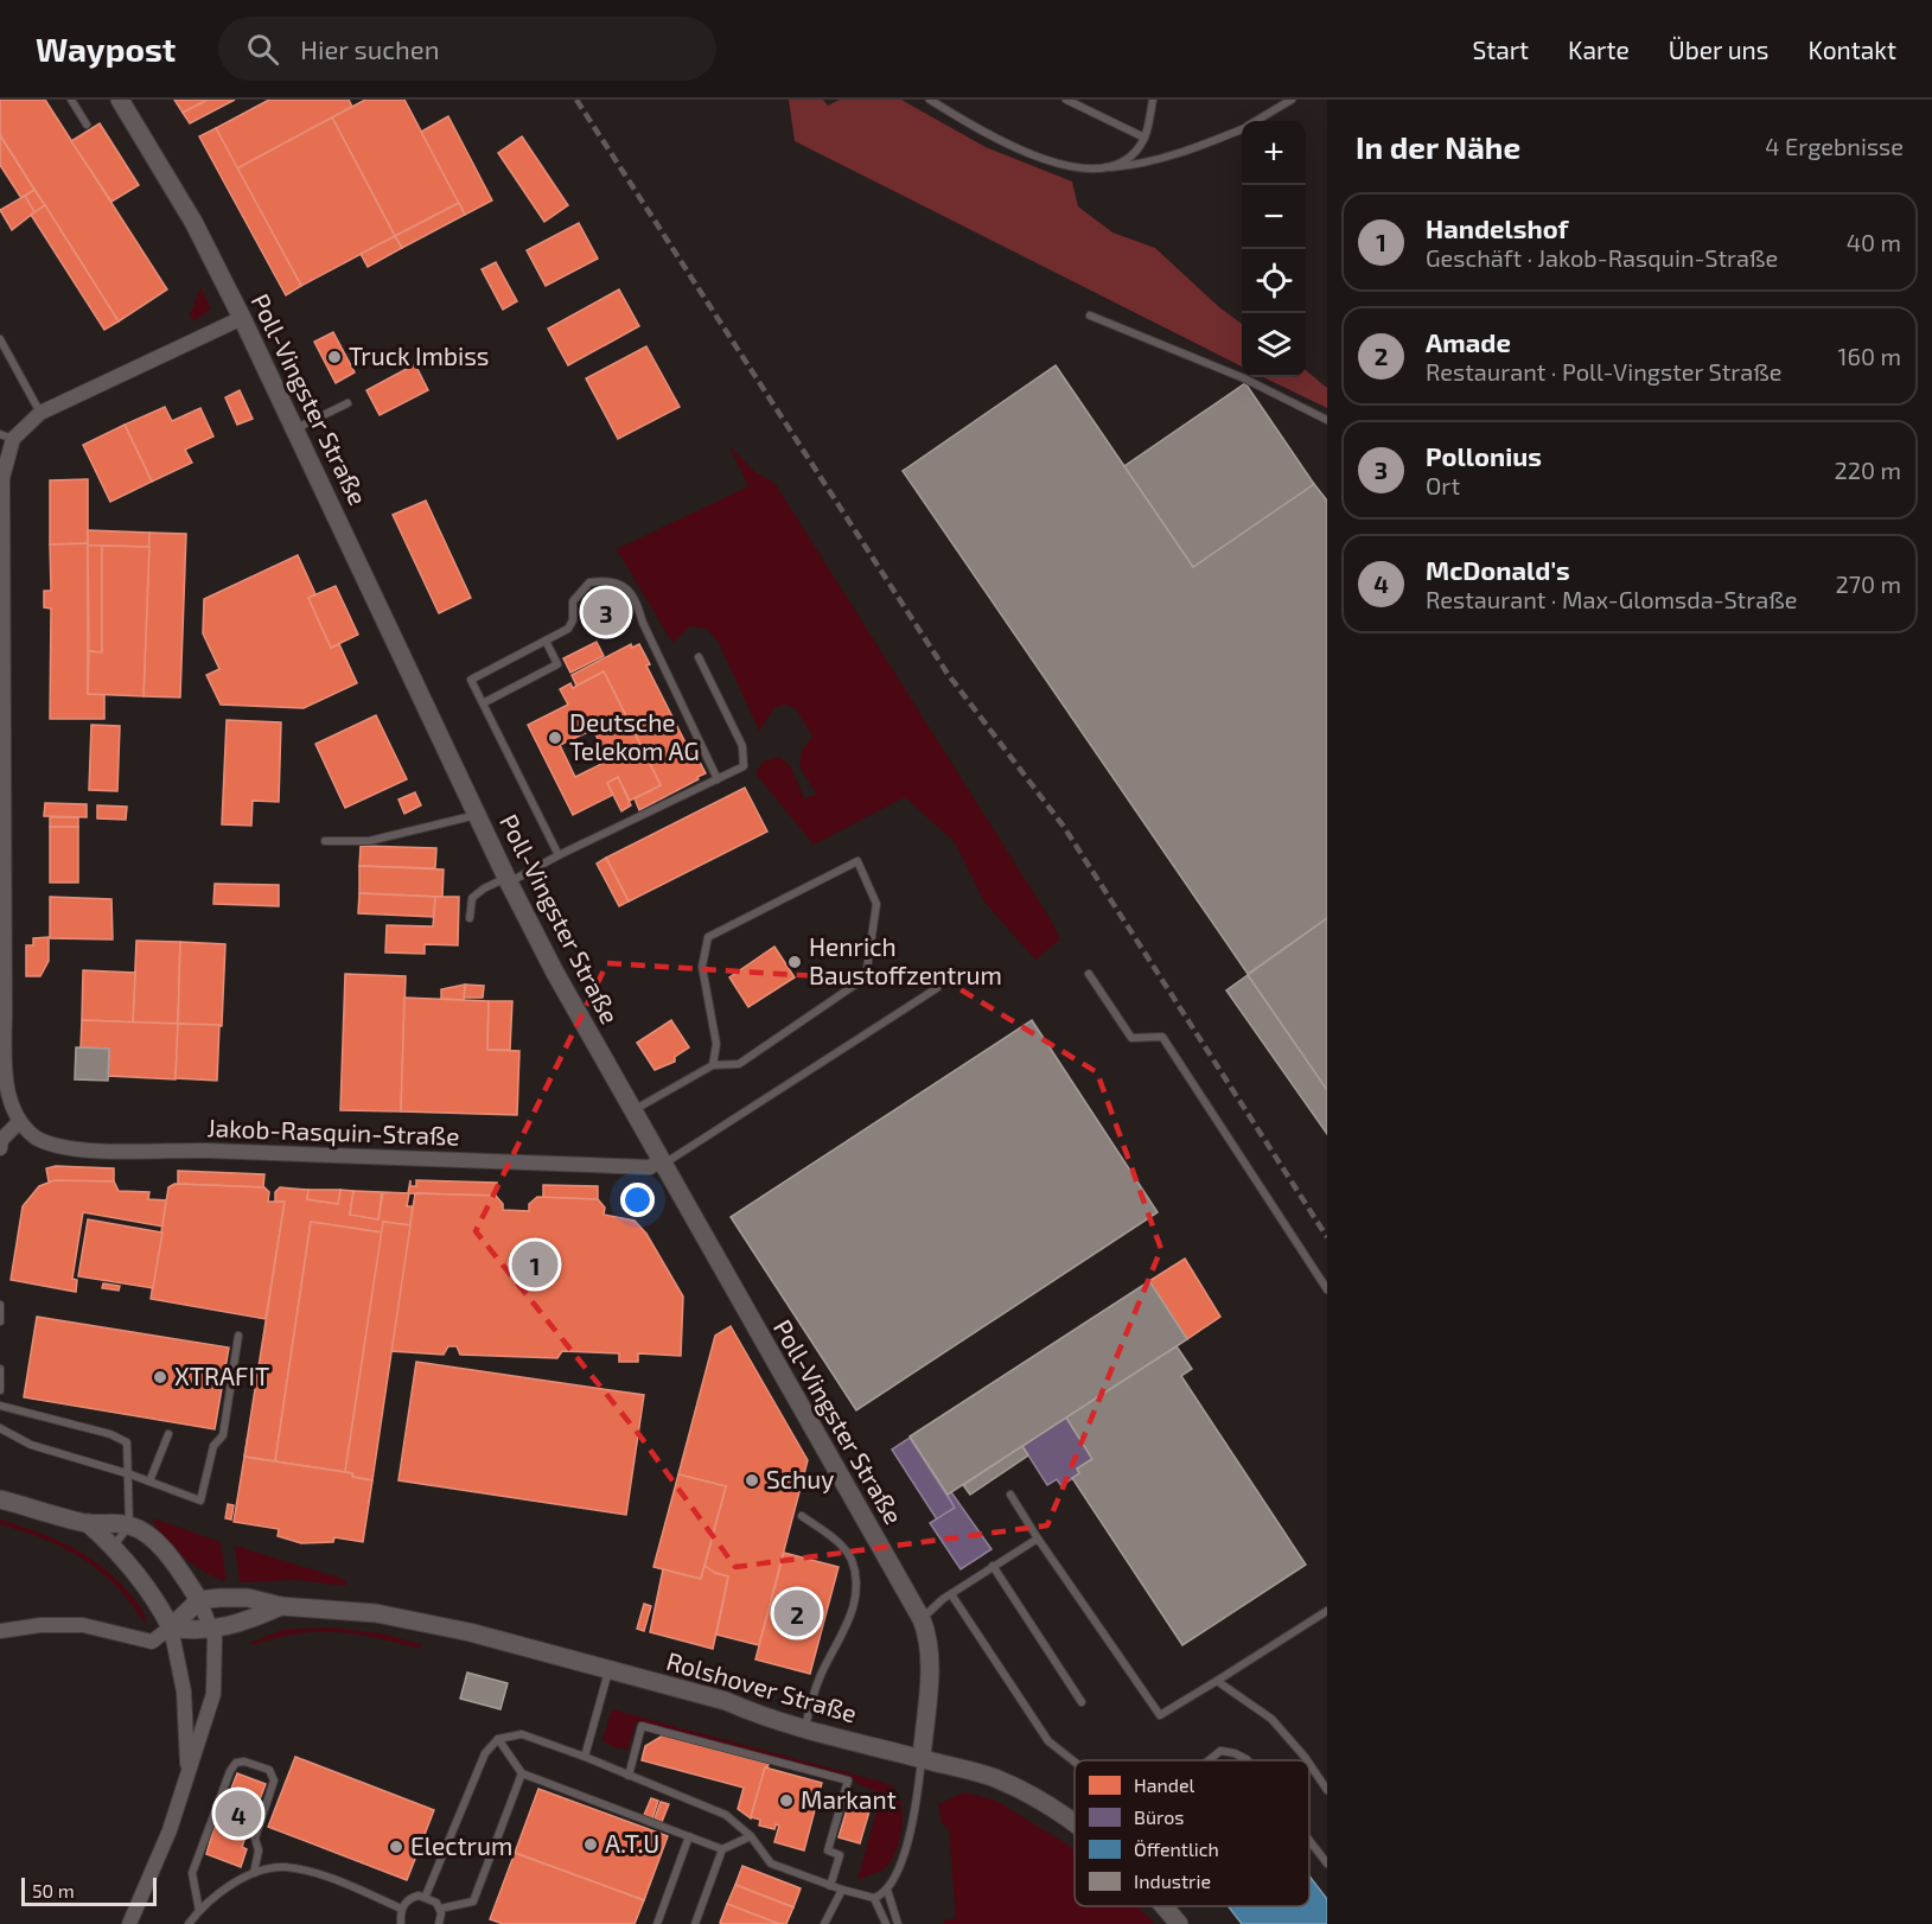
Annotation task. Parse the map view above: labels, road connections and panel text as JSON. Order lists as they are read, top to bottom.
{
  "streets": {
    "street": ["Poll-Vingster Straße", "Jakob-Rasquin-Straße", "Rolshover Straße"]
  },
  "crossings": [
    ["Poll-Vingster Straße", "Jakob-Rasquin-Straße"],
    ["Poll-Vingster Straße", "Rolshover Straße"]
  ],
  "places": [
    "Truck Imbiss",
    "Deutsche Telekom AG",
    "Henrich Baustoffzentrum",
    "XTRAFIT",
    "Schuy",
    "Markant",
    "A.T.U",
    "Electrum"
  ],
  "legend": [
    "Handel",
    "Büros",
    "Öffentlich",
    "Industrie"
  ],
  "scale_bar": "50 m",
  "page": {
    "header": "Waypost",
    "search": "Hier suchen",
    "nav": [
      "Start",
      "Karte",
      "Über uns",
      "Kontakt"
    ],
    "heading": ["In der Nähe", "4 Ergebnisse"],
    "map_buttons": ["+", "−"],
    "list": [
      {
        "mark": "1",
        "name": "Handelshof",
        "note": "Geschäft · Jakob-Rasquin-Straße",
        "value": "40 m"
      },
      {
        "mark": "2",
        "name": "Amade",
        "note": "Restaurant · Poll-Vingster Straße",
        "value": "160 m"
      },
      {
        "mark": "3",
        "name": "Pollonius",
        "note": "Ort",
        "value": "220 m"
      },
      {
        "mark": "4",
        "name": "McDonald's",
        "note": "Restaurant · Max-Glomsda-Straße",
        "value": "270 m"
      }
    ],
    "pins": [
      "3",
      "1",
      "2",
      "4"
    ],
    "scale": "50 m"
  }
}
